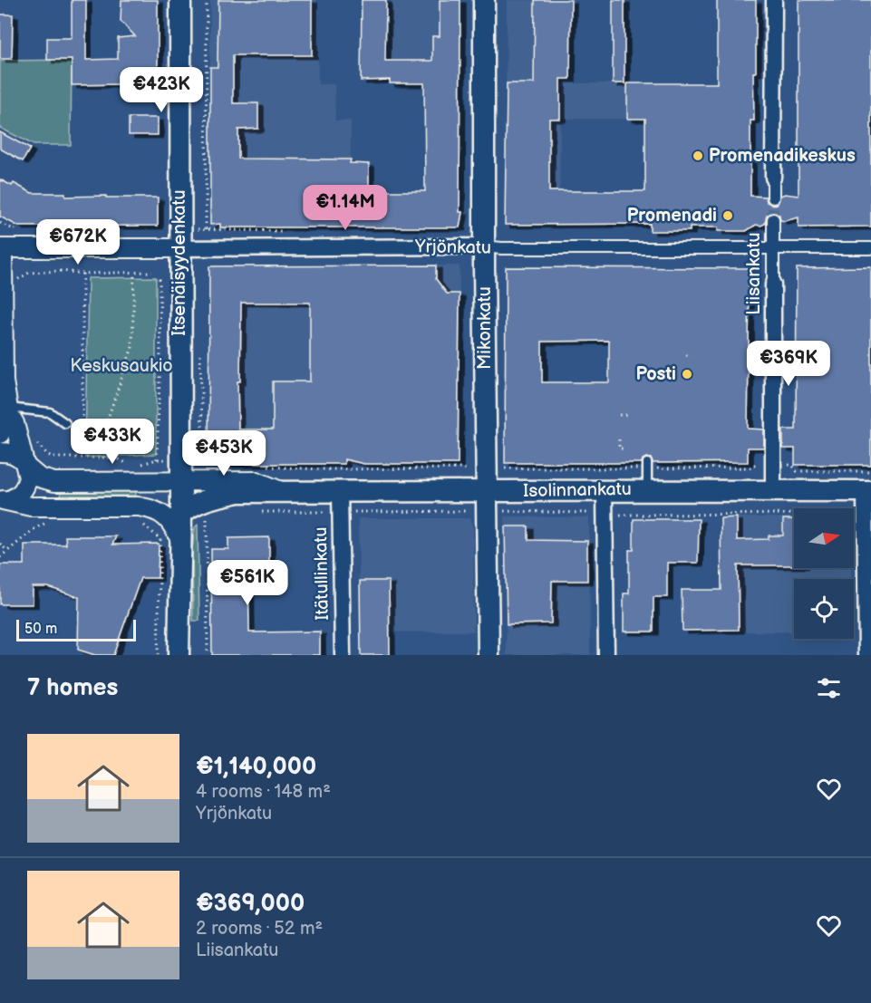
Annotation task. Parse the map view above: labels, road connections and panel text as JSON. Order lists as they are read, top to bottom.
{
  "streets": {
    "main road": ["Itsenäisyydenkatu", "Mikonkatu", "Isolinnankatu"],
    "street": ["Yrjönkatu", "Liisankatu", "Itätullinkatu"]
  },
  "crossings": [
    ["Yrjönkatu", "Itsenäisyydenkatu"],
    ["Yrjönkatu", "Liisankatu"],
    ["Yrjönkatu", "Mikonkatu"],
    ["Itsenäisyydenkatu", "Isolinnankatu"],
    ["Liisankatu", "Isolinnankatu"],
    ["Mikonkatu", "Isolinnankatu"],
    ["Isolinnankatu", "Itätullinkatu"]
  ],
  "parks": ["Keskusaukio"],
  "places": ["Promenadikeskus", "Promenadi", "Posti"],
  "scale_bar": "50 m",
  "north": "right",
  "page": {
    "price": [
      "€423K",
      "€1.14M",
      "€672K",
      "€369K",
      "€433K",
      "€453K",
      "€561K"
    ],
    "scale": "50 m",
    "heading": "7 homes",
    "list": [
      {
        "name": "€1,140,000",
        "note": "4 rooms · 148 m² · Yrjönkatu"
      },
      {
        "name": "€369,000",
        "note": "2 rooms · 52 m² · Liisankatu"
      }
    ]
  }
}
